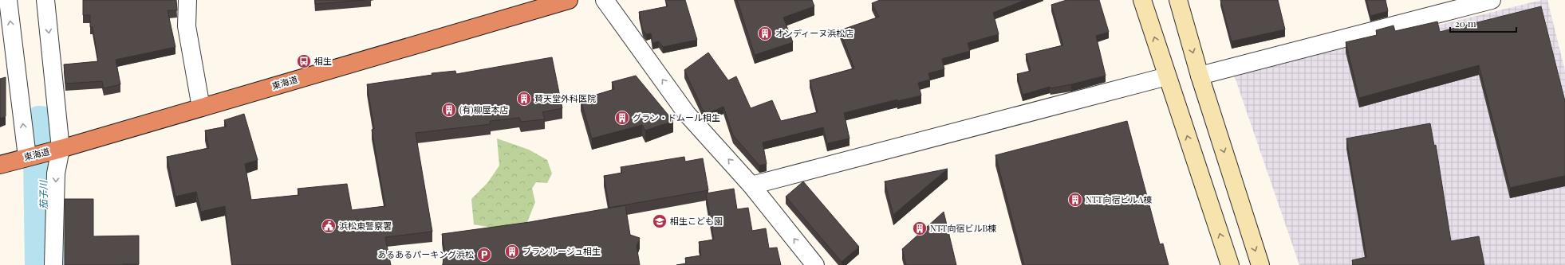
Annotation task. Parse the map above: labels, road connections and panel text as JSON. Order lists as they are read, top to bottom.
{
  "streets": {
    "highway": ["東海道"]
  },
  "water": ["茄子川"],
  "places": {
    "building": [
      "オンディーヌ浜松店",
      "賛天堂外科医院",
      "(有)柳屋本店",
      "グラン・ドムール相生",
      "NTT向宿ビルA棟",
      "NTT向宿ビルB棟",
      "ブランルージュ相生"
    ],
    "bus stop": ["相生"],
    "school or university": ["相生こども園"],
    "public building": ["浜松東警察署"],
    "parking": ["あるあるパーキング浜松"]
  },
  "scale_bar": "20 m"
}
